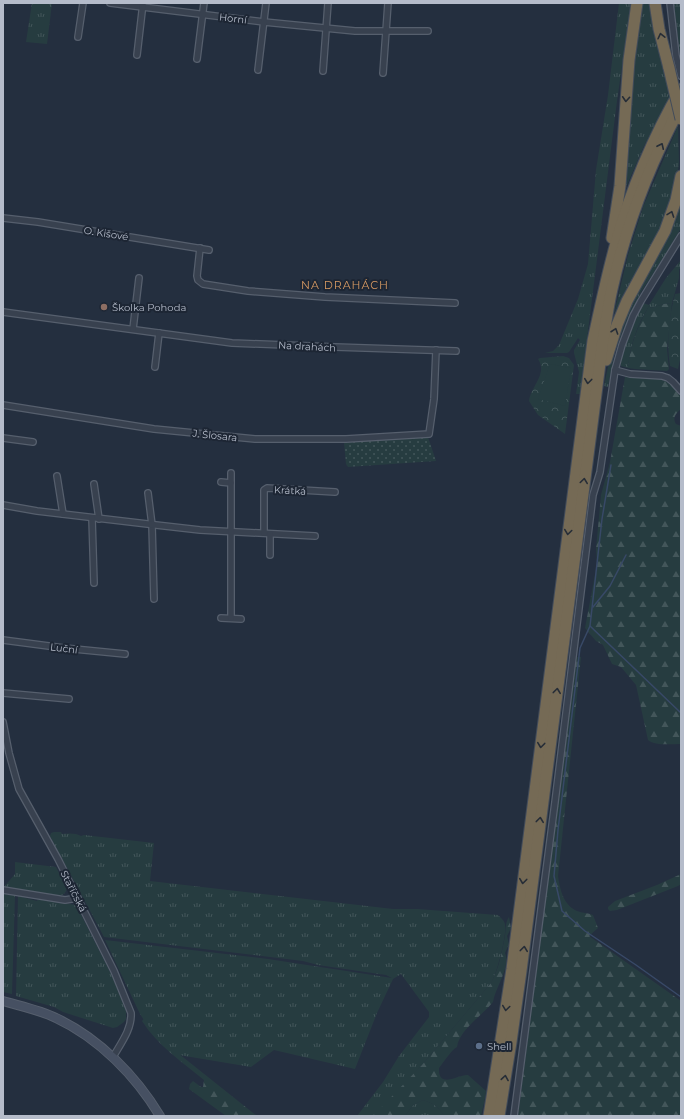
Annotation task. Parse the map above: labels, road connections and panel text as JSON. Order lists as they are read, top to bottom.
{
  "streets": {
    "street": [
      "Horní",
      "O. Kišové",
      "Na drahách",
      "J. Šlosara",
      "Krátká",
      "Luční",
      "Staříčská"
    ]
  },
  "crossings": [
    ["Na drahách", "J. Šlosara"]
  ],
  "districts": ["NA DRAHÁCH"],
  "places": ["Školka Pohoda", "Shell"]
}
